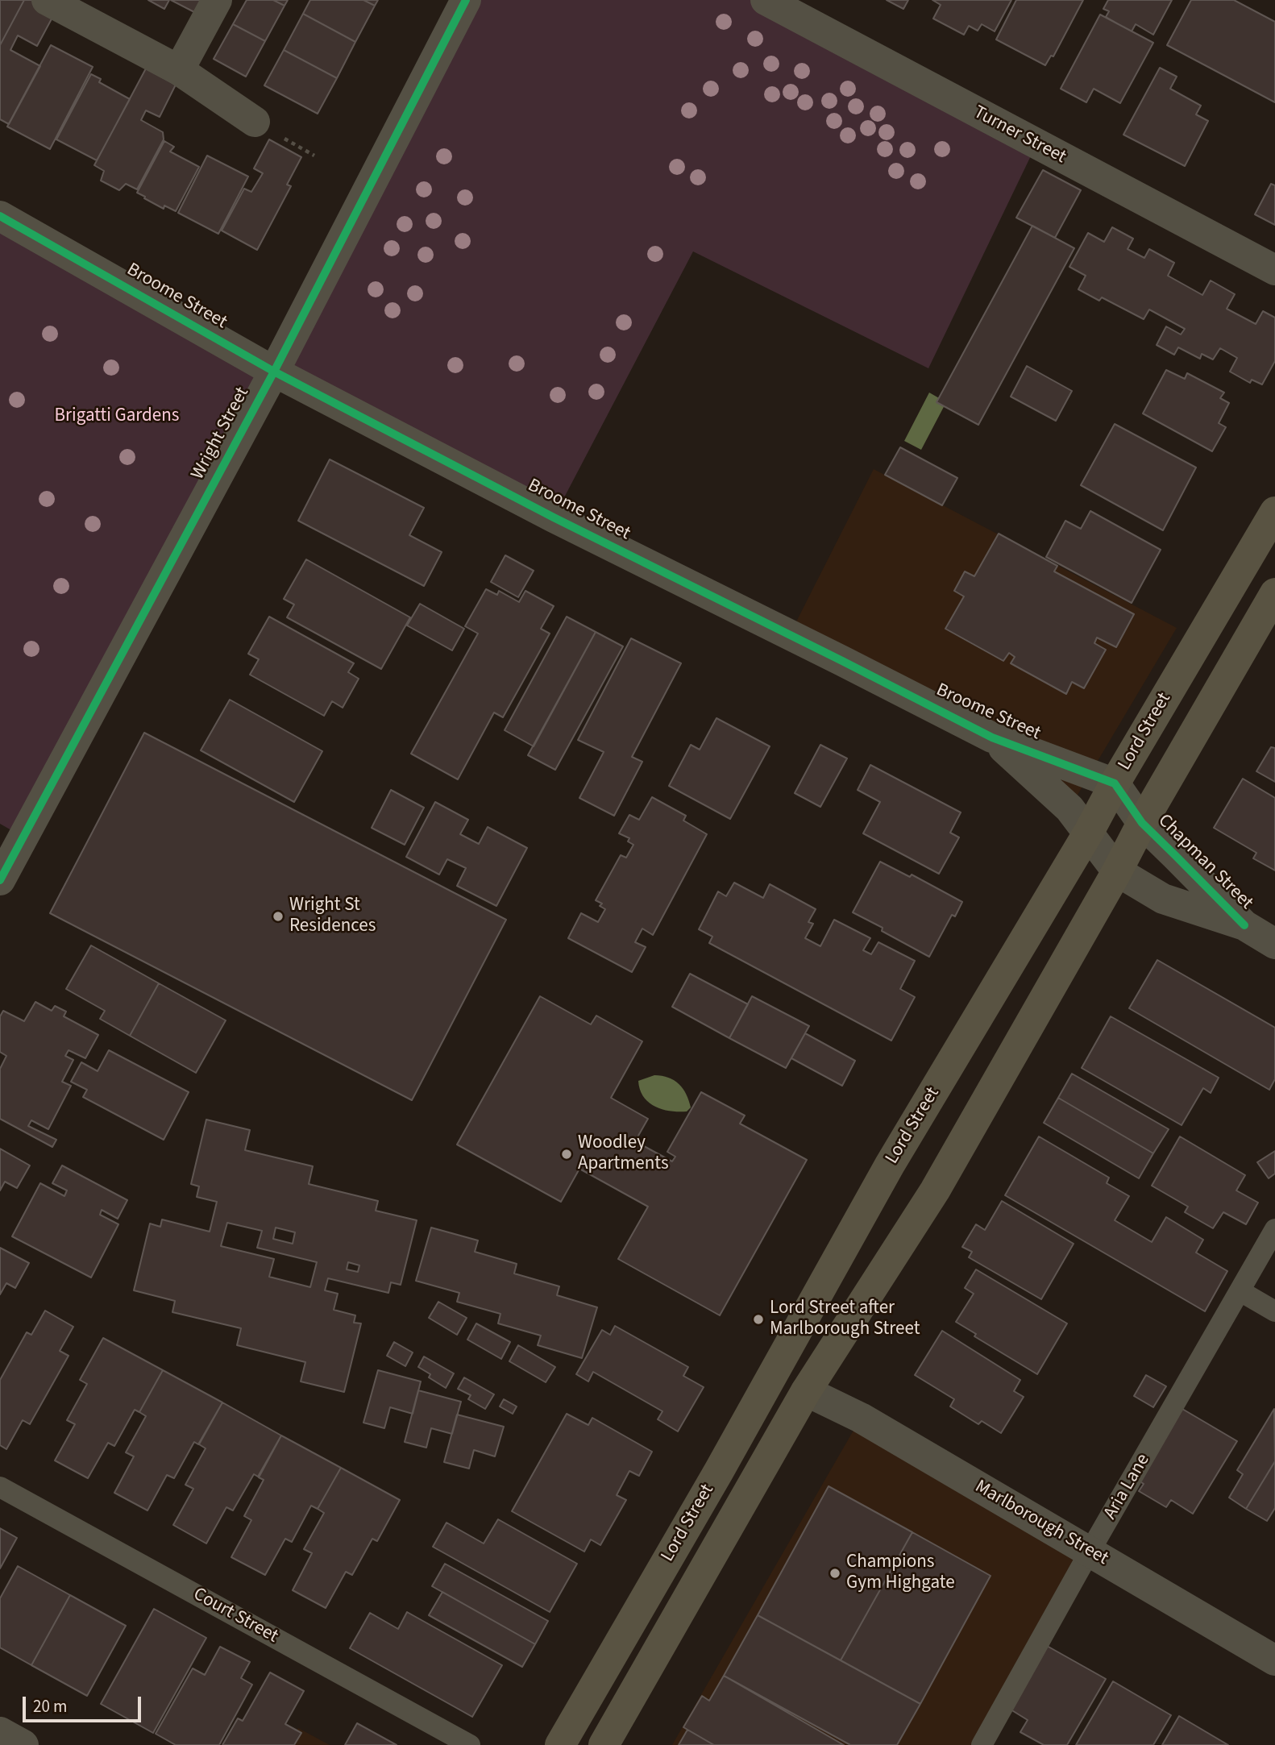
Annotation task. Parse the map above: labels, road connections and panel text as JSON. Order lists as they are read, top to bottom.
{
  "streets": {
    "main road": ["Lord Street"],
    "street": [
      "Turner Street",
      "Broome Street",
      "Wright Street",
      "Chapman Street",
      "Marlborough Street"
    ],
    "lane": ["Aria Lane", "Court Street"]
  },
  "crossings": [
    ["Broome Street", "Wright Street"],
    ["Broome Street", "Lord Street"],
    ["Broome Street", "Chapman Street"],
    ["Lord Street", "Chapman Street"],
    ["Lord Street", "Marlborough Street"],
    ["Aria Lane", "Marlborough Street"]
  ],
  "parks": ["Brigatti Gardens"],
  "places": [
    "Wright St Residences",
    "Woodley Apartments",
    "Lord Street after Marlborough Street",
    "Champions Gym Highgate"
  ],
  "scale_bar": "20 m"
}
